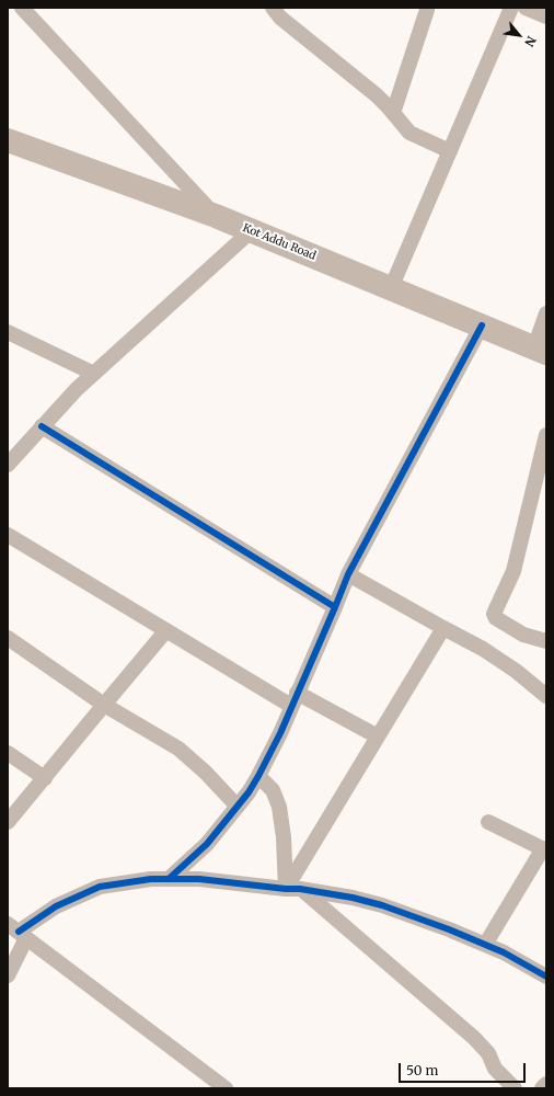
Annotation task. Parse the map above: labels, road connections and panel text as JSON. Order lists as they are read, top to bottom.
{
  "streets": {
    "main road": ["Kot Addu Road"]
  },
  "scale_bar": "50 m",
  "north": "bottom right"
}
